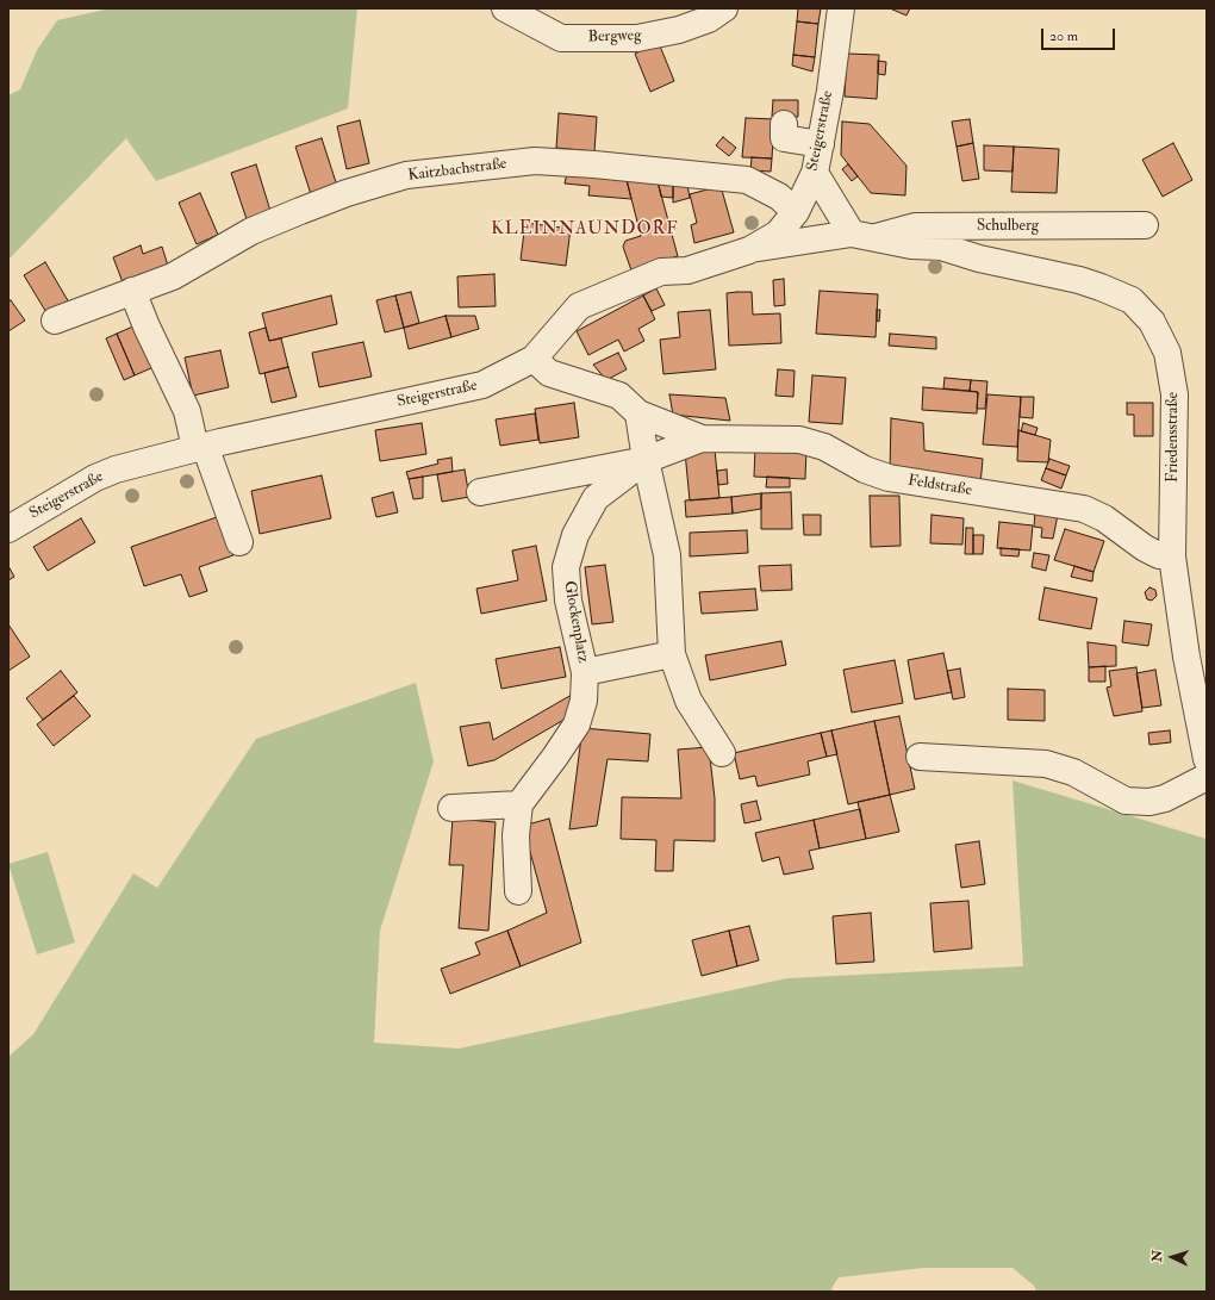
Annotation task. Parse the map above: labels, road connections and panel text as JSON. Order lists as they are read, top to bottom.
{
  "streets": {
    "street": [
      "Bergweg",
      "Steigerstraße",
      "Kaitzbachstraße",
      "Schulberg",
      "Friedensstraße",
      "Feldstraße",
      "Glockenplatz"
    ]
  },
  "crossings": [
    ["Steigerstraße", "Kaitzbachstraße"],
    ["Steigerstraße", "Friedensstraße"],
    ["Steigerstraße", "Feldstraße"],
    ["Schulberg", "Friedensstraße"],
    ["Friedensstraße", "Feldstraße"],
    ["Feldstraße", "Glockenplatz"]
  ],
  "districts": ["KLEINNAUNDORF"],
  "scale_bar": "20 m",
  "north": "left"
}
